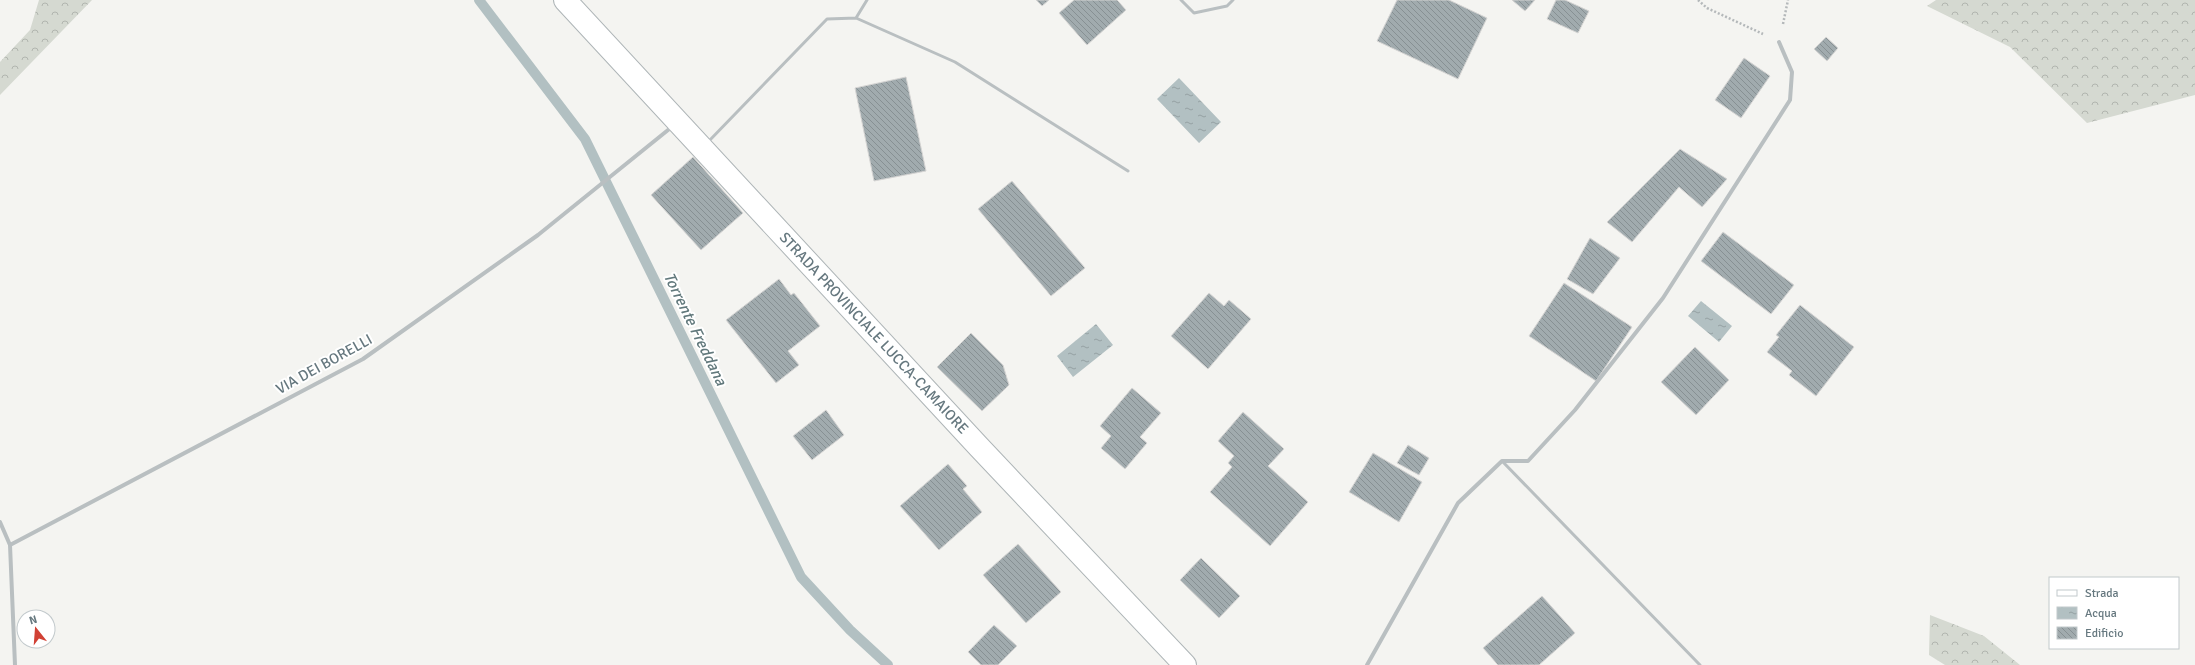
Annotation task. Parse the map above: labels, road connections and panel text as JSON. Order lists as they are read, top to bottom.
{
  "streets": {
    "main road": ["STRADA PROVINCIALE LUCCA-CAMAIORE"],
    "street": ["VIA DEI BORELLI"]
  },
  "crossings": [
    ["STRADA PROVINCIALE LUCCA-CAMAIORE", "VIA DEI BORELLI"]
  ],
  "water": ["Torrente Freddana"],
  "legend": ["Strada", "Acqua", "Edificio"],
  "north": "top"
}
